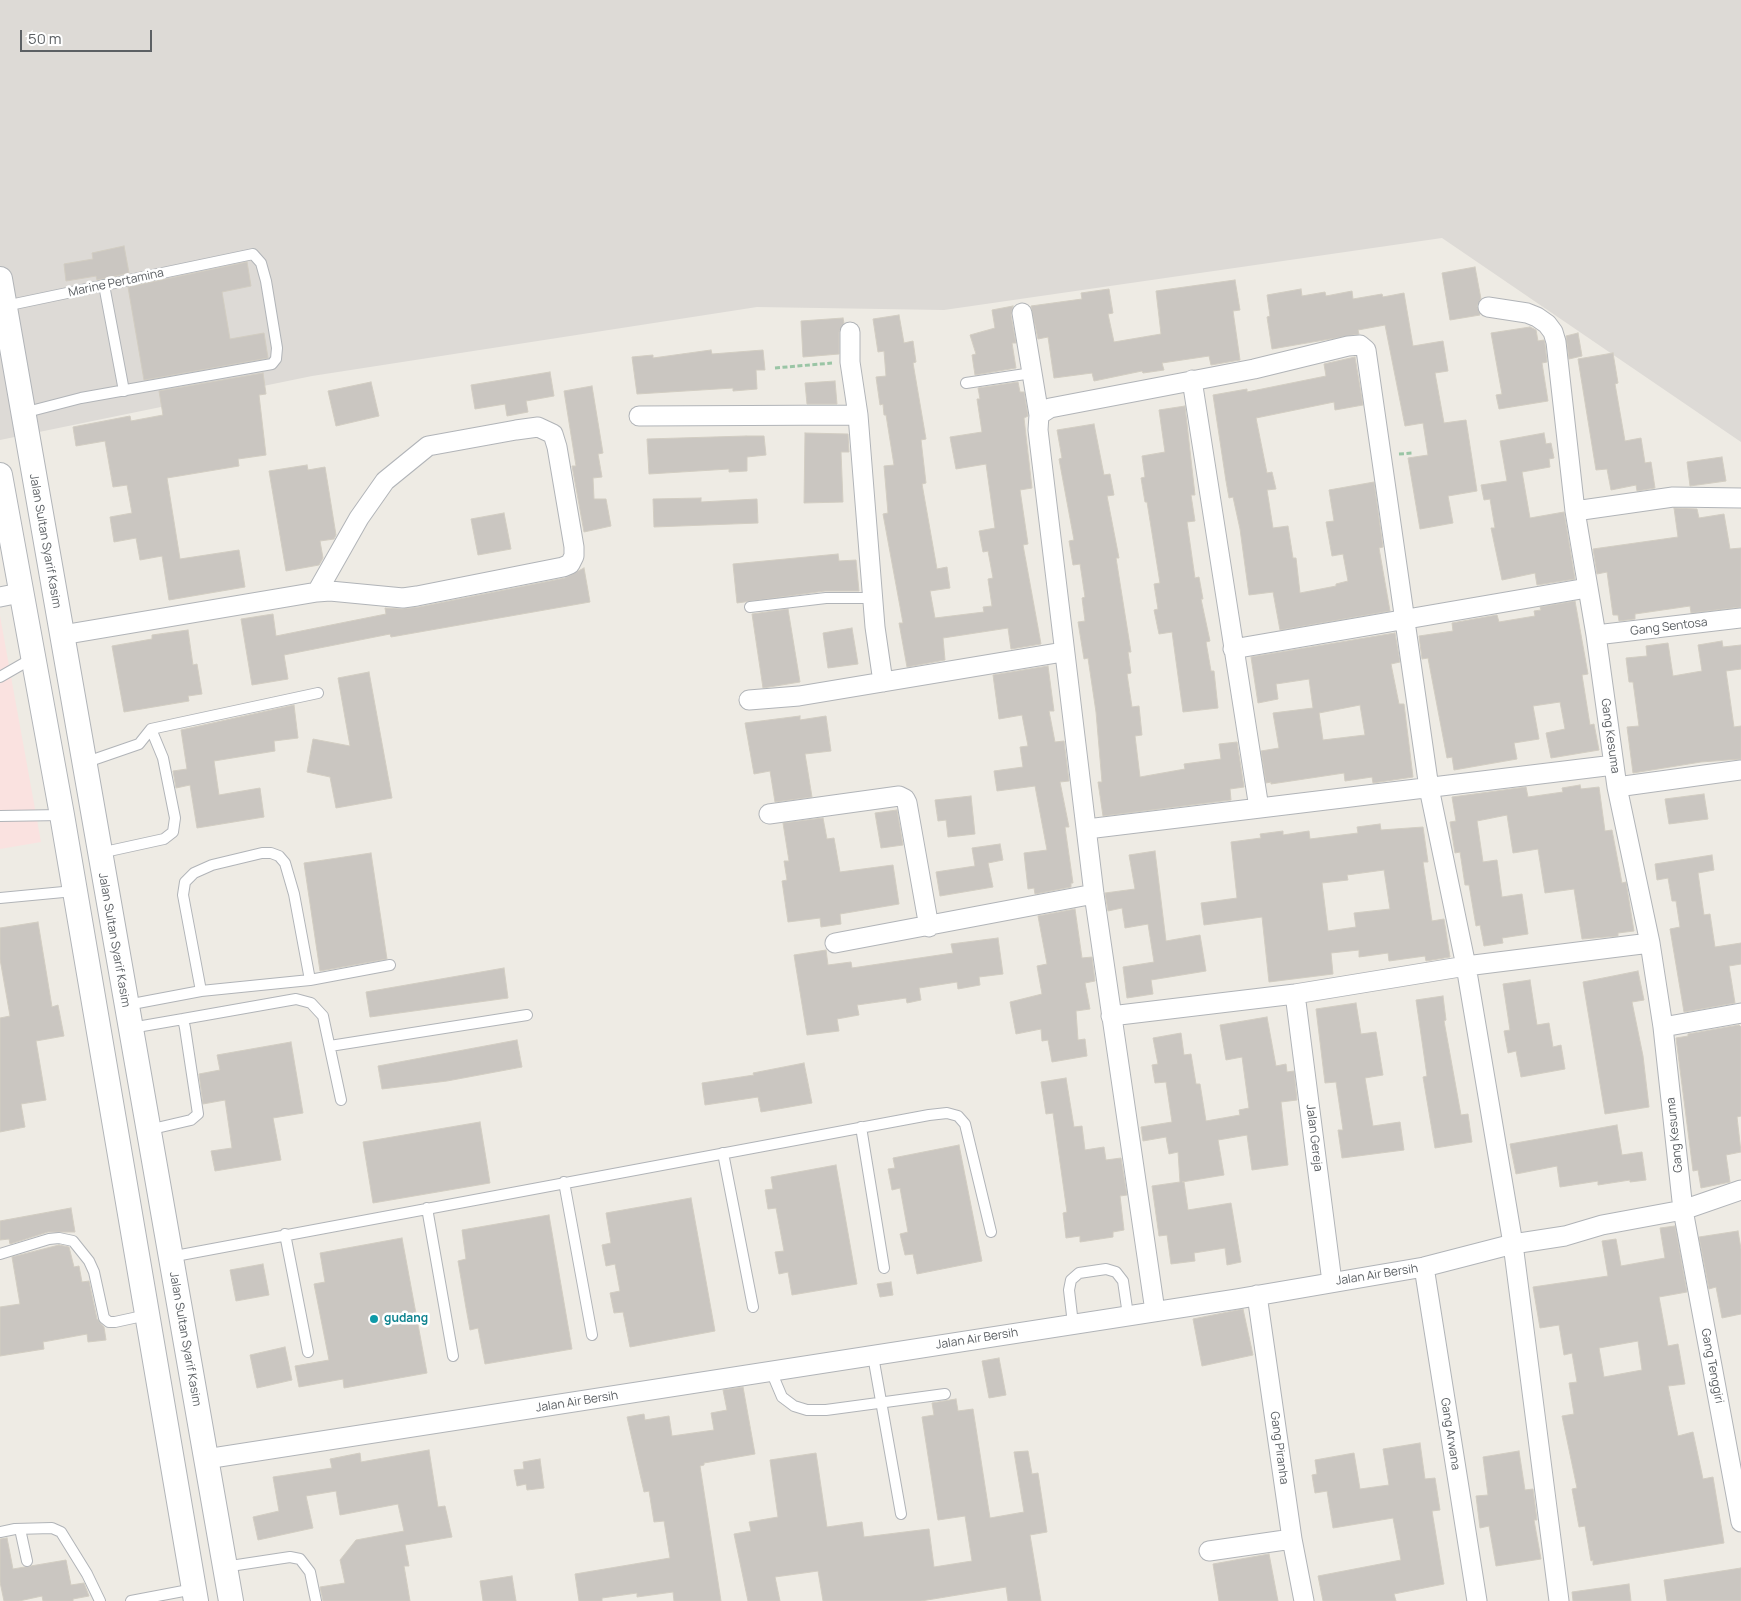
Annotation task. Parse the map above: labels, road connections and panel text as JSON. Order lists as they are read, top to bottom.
{
  "streets": {
    "street": [
      "Jalan Sultan Syarif Kasim",
      "Gang Sentosa",
      "Gang Kesuma",
      "Jalan Gereja",
      "Jalan Air Bersih",
      "Gang Tenggiri",
      "Gang Arwana",
      "Gang Piranha"
    ],
    "lane": ["Marine Pertamina"]
  },
  "crossings": [
    ["Marine Pertamina", "Jalan Sultan Syarif Kasim"],
    ["Jalan Sultan Syarif Kasim", "Jalan Air Bersih"],
    ["Gang Sentosa", "Gang Kesuma"],
    ["Gang Kesuma", "Jalan Air Bersih"],
    ["Gang Kesuma", "Gang Tenggiri"],
    ["Jalan Gereja", "Jalan Air Bersih"],
    ["Jalan Air Bersih", "Gang Tenggiri"],
    ["Jalan Air Bersih", "Gang Arwana"],
    ["Jalan Air Bersih", "Gang Piranha"]
  ],
  "places": ["gudang"],
  "scale_bar": "50 m"
}
